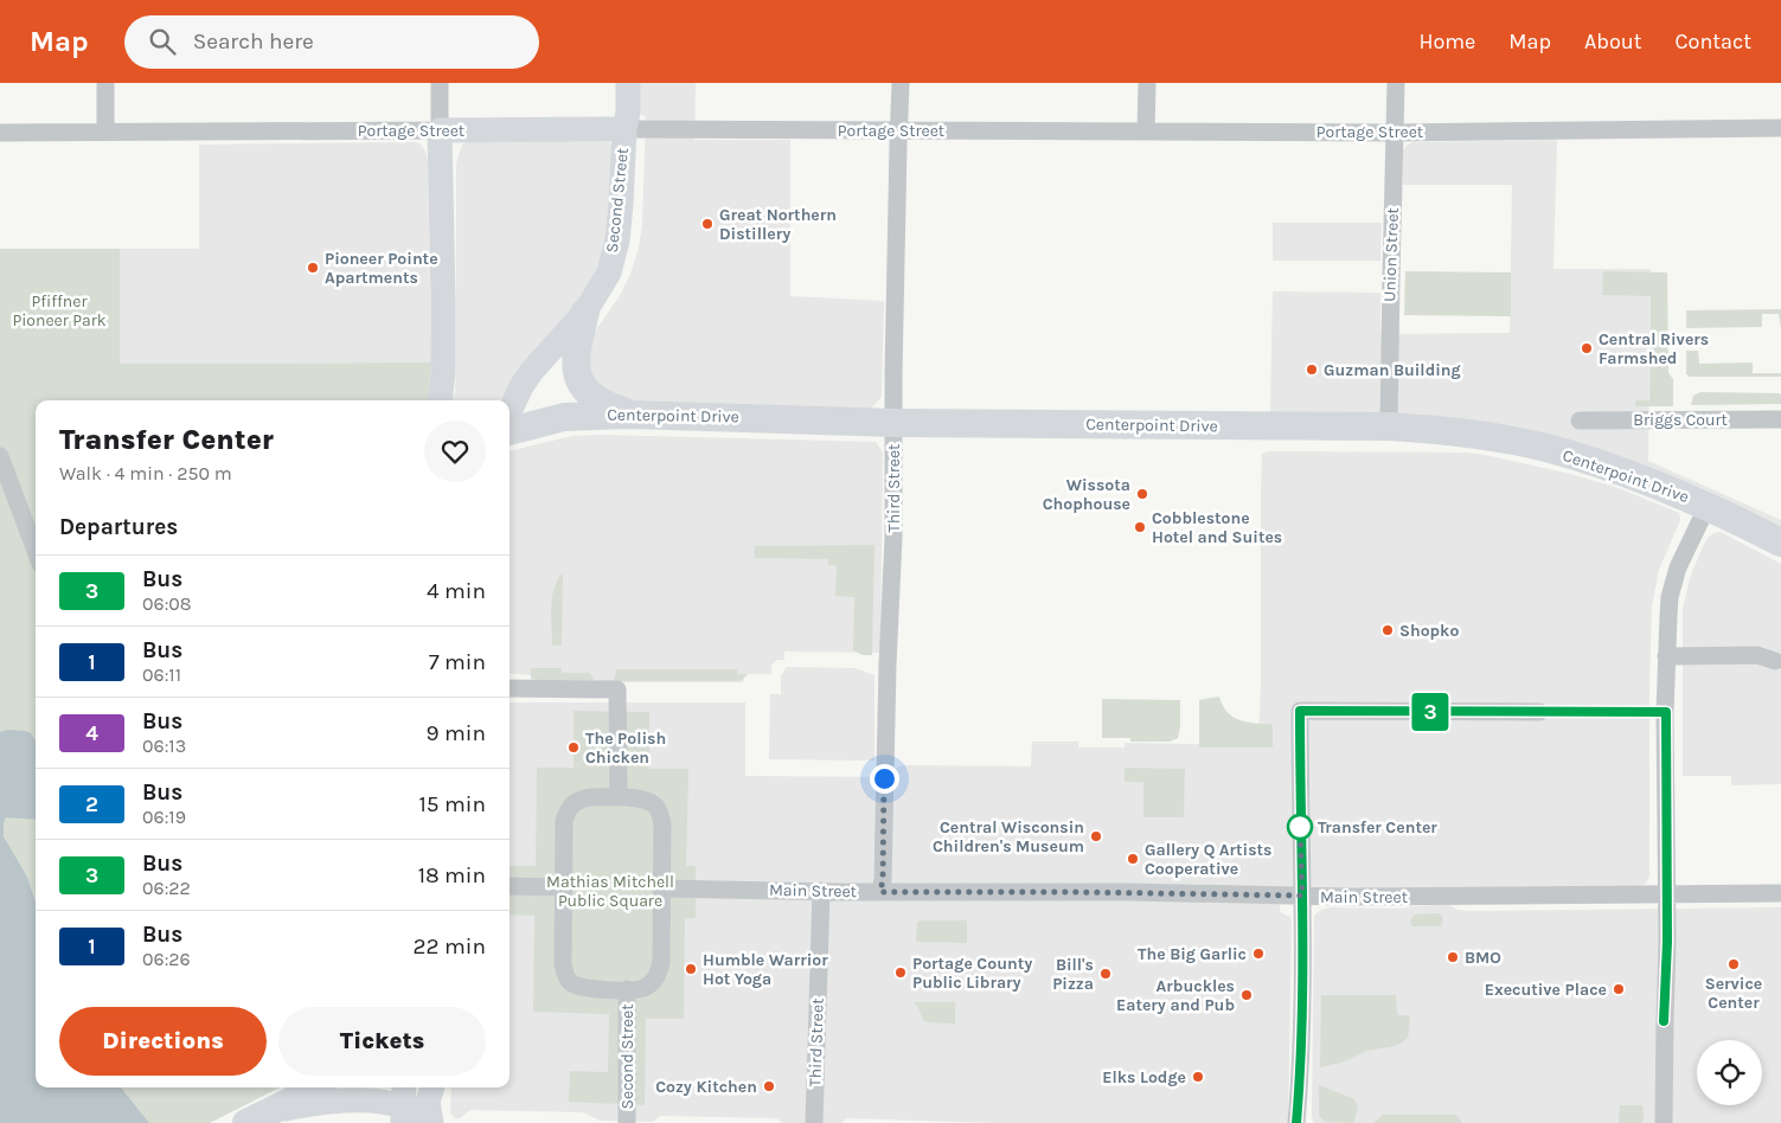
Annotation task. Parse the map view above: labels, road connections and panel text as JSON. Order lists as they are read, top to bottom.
{
  "streets": {
    "main road": ["Centerpoint Drive"],
    "street": [
      "Portage Street",
      "Second Street",
      "Union Street",
      "Briggs Court",
      "Third Street",
      "Main Street"
    ]
  },
  "crossings": [
    ["Portage Street", "Second Street"],
    ["Portage Street", "Union Street"],
    ["Portage Street", "Third Street"],
    ["Second Street", "Main Street"],
    ["Union Street", "Centerpoint Drive"],
    ["Centerpoint Drive", "Third Street"],
    ["Third Street", "Main Street"]
  ],
  "parks": ["Pfiffner Pioneer Park", "Mathias Mitchell Public Square"],
  "places": [
    "Great Northern Distillery",
    "Pioneer Pointe Apartments",
    "Central Rivers Farmshed",
    "Guzman Building",
    "Wissota Chophouse",
    "Cobblestone Hotel and Suites",
    "Shopko",
    "The Polish Chicken",
    "Transfer Center",
    "Central Wisconsin Children's Museum",
    "Gallery Q Artists Cooperative",
    "The Big Garlic",
    "BMO",
    "Service Center",
    "Humble Warrior Hot Yoga",
    "Portage County Public Library",
    "Bill's Pizza",
    "Executive Place",
    "Arbuckles Eatery and Pub",
    "Elks Lodge",
    "Cozy Kitchen"
  ],
  "lines": ["bus line 3"],
  "page": {
    "header": "Map",
    "search": "Search here",
    "nav": [
      "Home",
      "Map",
      "About",
      "Contact"
    ],
    "on_map": "3",
    "heading": [
      ["Transfer Center", "Walk · 4 min · 250 m"],
      "Departures"
    ],
    "list": [
      {
        "mark": "3",
        "name": "Bus",
        "note": "06:08",
        "value": "4 min"
      },
      {
        "mark": "1",
        "name": "Bus",
        "note": "06:11",
        "value": "7 min"
      },
      {
        "mark": "4",
        "name": "Bus",
        "note": "06:13",
        "value": "9 min"
      },
      {
        "mark": "2",
        "name": "Bus",
        "note": "06:19",
        "value": "15 min"
      },
      {
        "mark": "3",
        "name": "Bus",
        "note": "06:22",
        "value": "18 min"
      },
      {
        "mark": "1",
        "name": "Bus",
        "note": "06:26",
        "value": "22 min"
      }
    ],
    "buttons": ["Directions", "Tickets"]
  }
}
